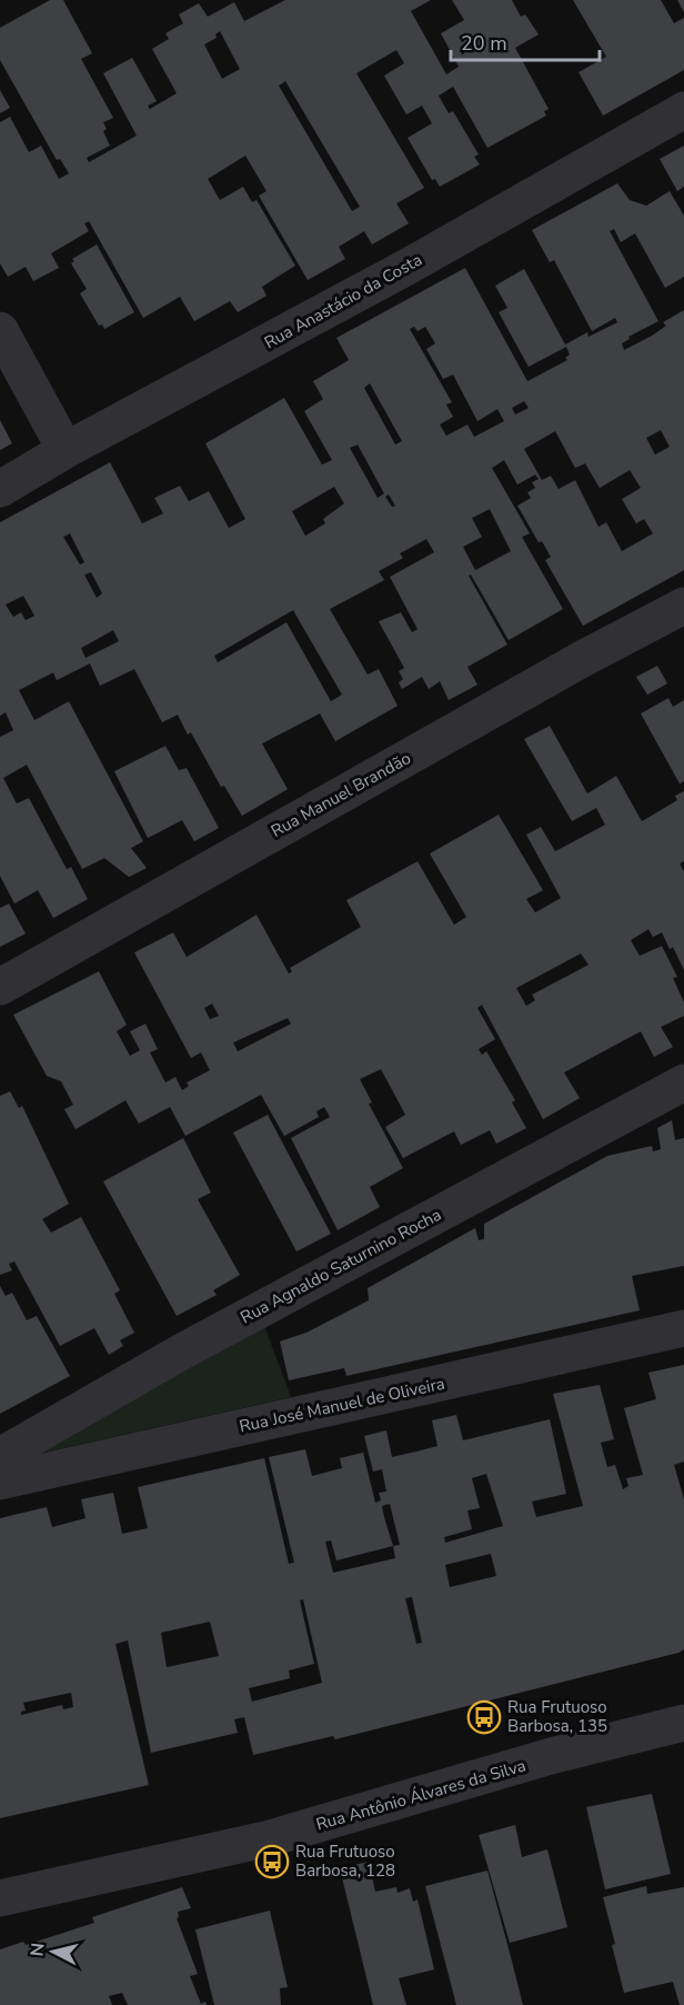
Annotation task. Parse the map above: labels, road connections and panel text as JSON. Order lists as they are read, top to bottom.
{
  "streets": {
    "street": [
      "Rua Anastácio da Costa",
      "Rua Manuel Brandão",
      "Rua Agnaldo Saturnino Rocha",
      "Rua José Manuel de Oliveira",
      "Rua Antônio Álvares da Silva"
    ]
  },
  "places": {
    "bus stop": ["Rua Frutuoso Barbosa, 135", "Rua Frutuoso Barbosa, 128"]
  },
  "scale_bar": "20 m",
  "north": "left"
}
